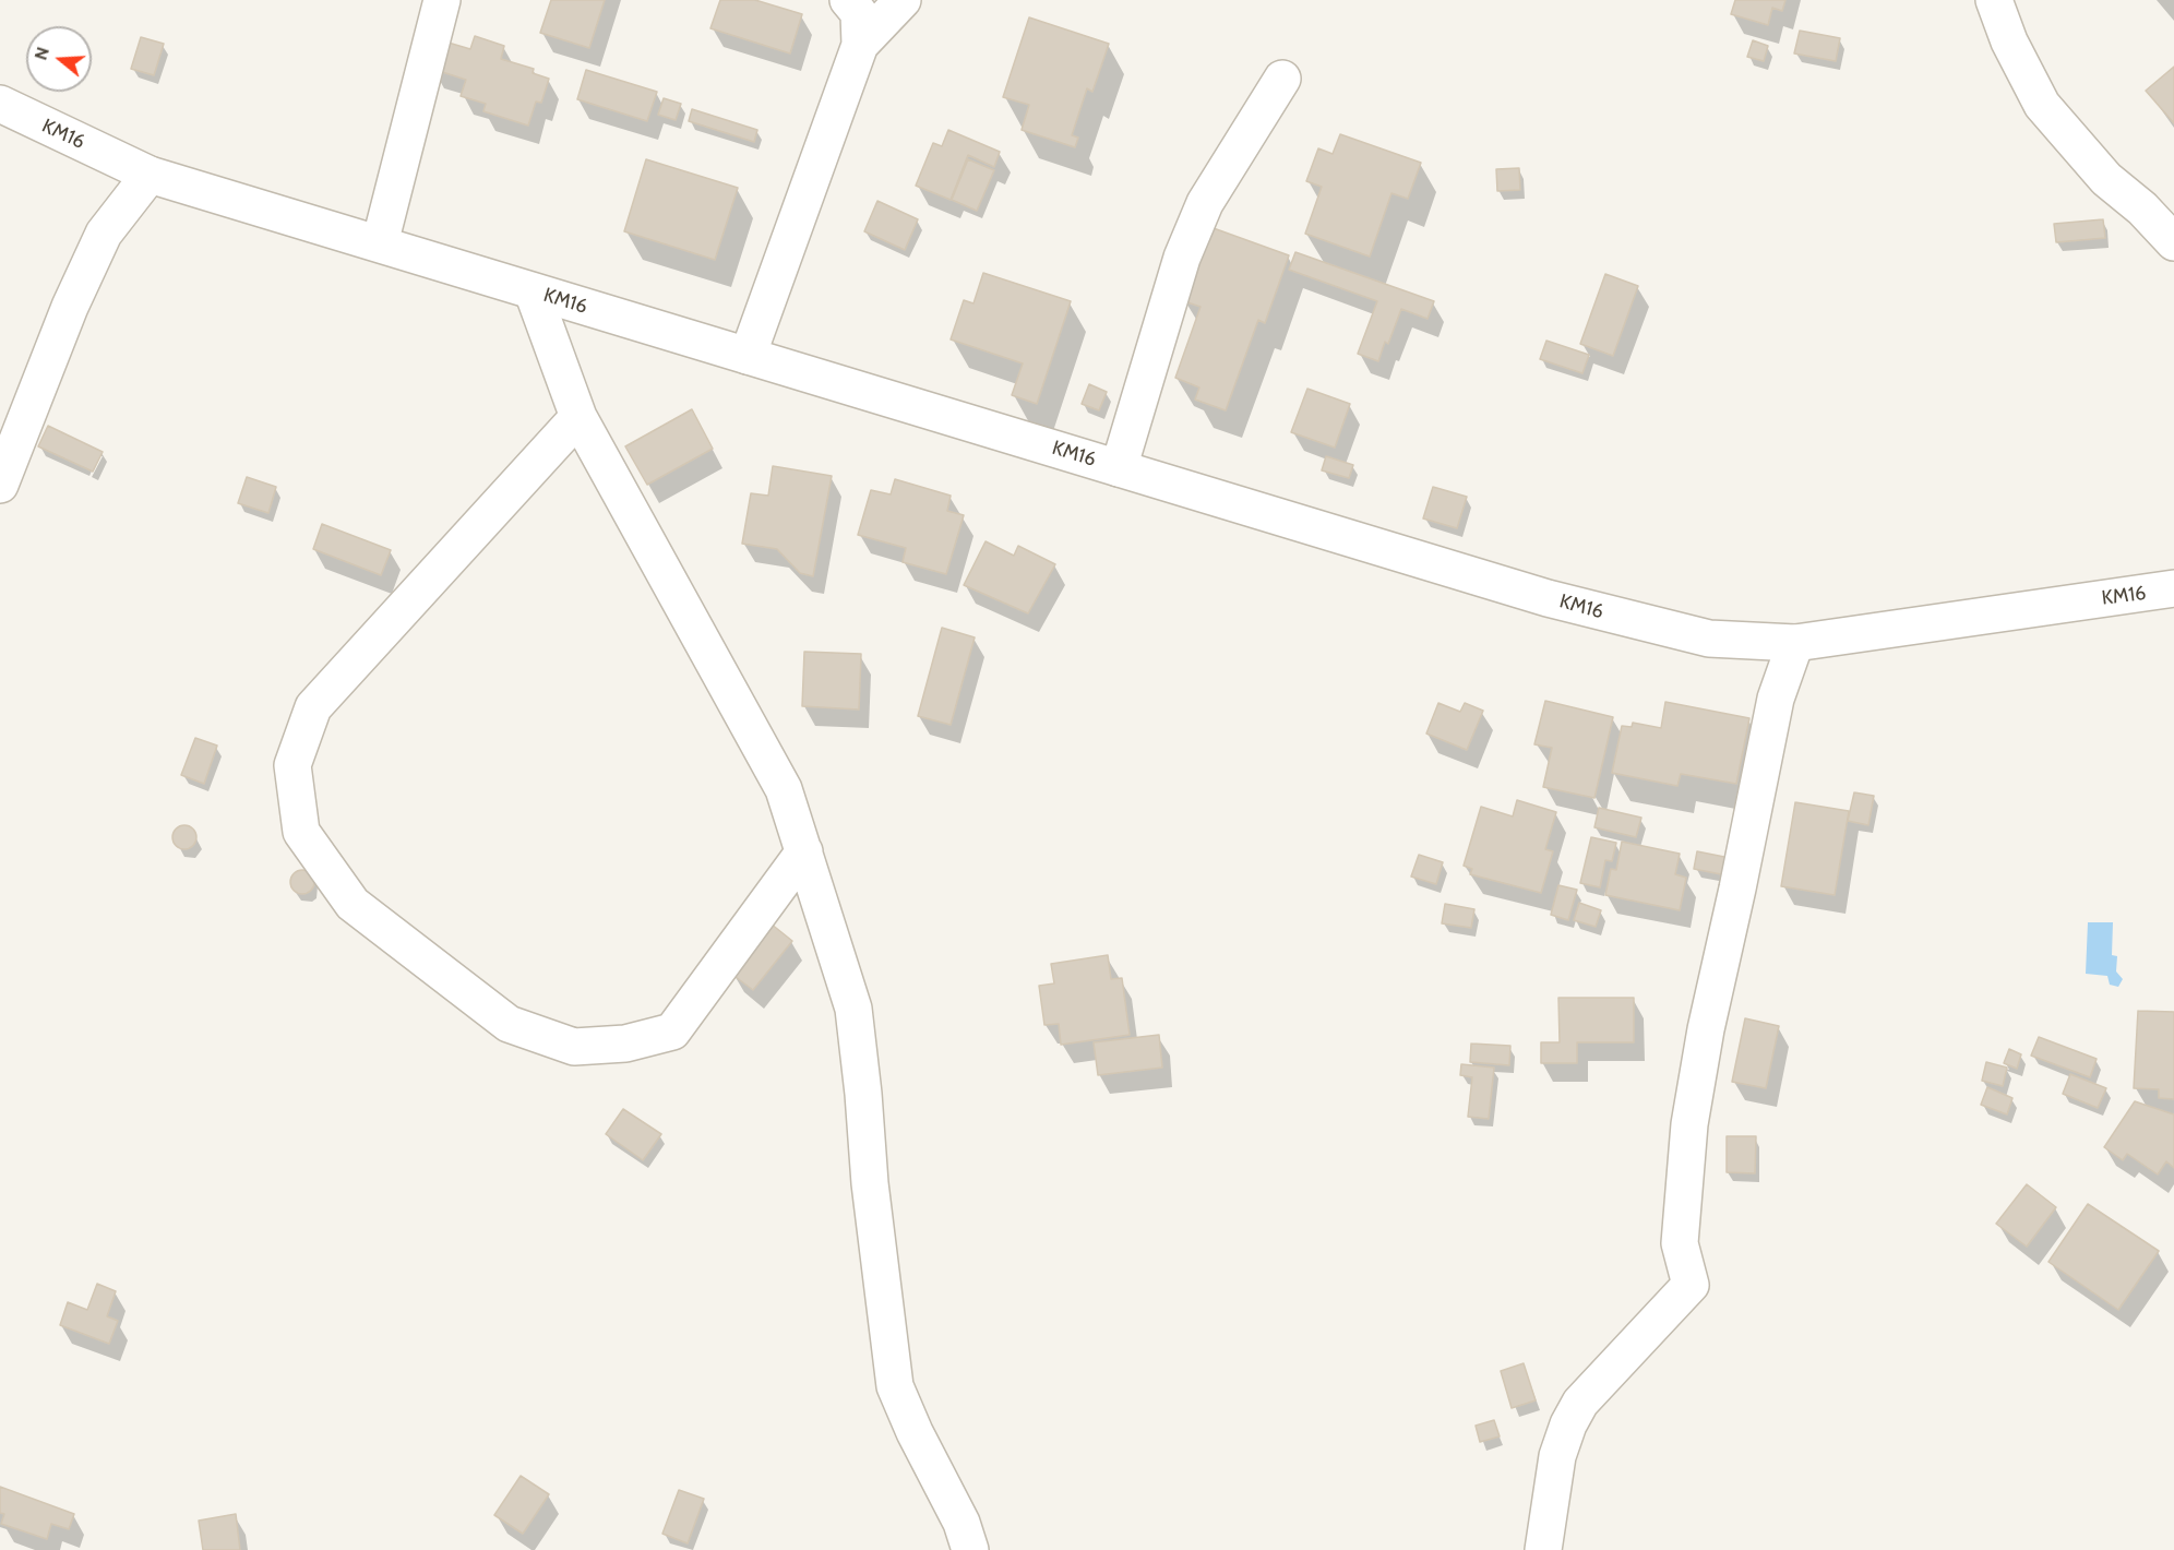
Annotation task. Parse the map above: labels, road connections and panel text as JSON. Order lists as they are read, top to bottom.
{
  "streets": {
    "street": ["KM16"]
  },
  "north": "left"
}
